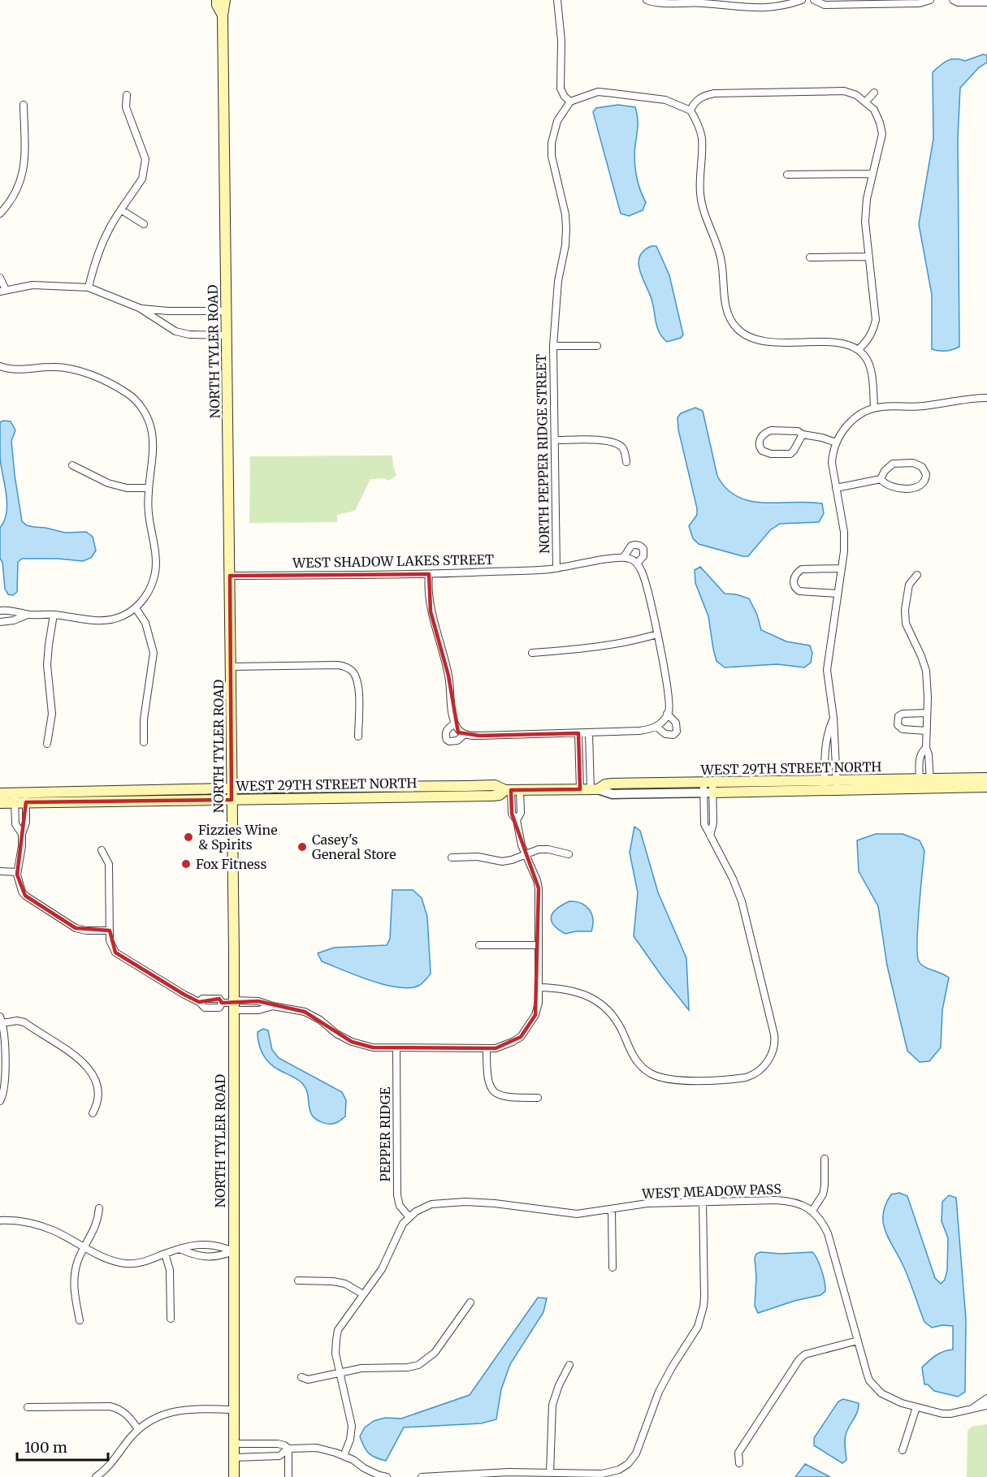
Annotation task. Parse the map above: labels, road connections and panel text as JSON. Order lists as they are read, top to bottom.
{
  "streets": {
    "main road": ["NORTH TYLER ROAD", "WEST 29TH STREET NORTH"],
    "street": [
      "NORTH PEPPER RIDGE STREET",
      "WEST SHADOW LAKES STREET",
      "PEPPER RIDGE",
      "WEST MEADOW PASS"
    ]
  },
  "crossings": [
    ["NORTH TYLER ROAD", "WEST SHADOW LAKES STREET"],
    ["NORTH TYLER ROAD", "WEST 29TH STREET NORTH"],
    ["NORTH PEPPER RIDGE STREET", "WEST SHADOW LAKES STREET"],
    ["PEPPER RIDGE", "WEST MEADOW PASS"]
  ],
  "places": ["Fizzies Wine & Spirits", "Casey's General Store", "Fox Fitness"],
  "scale_bar": "100 m"
}
